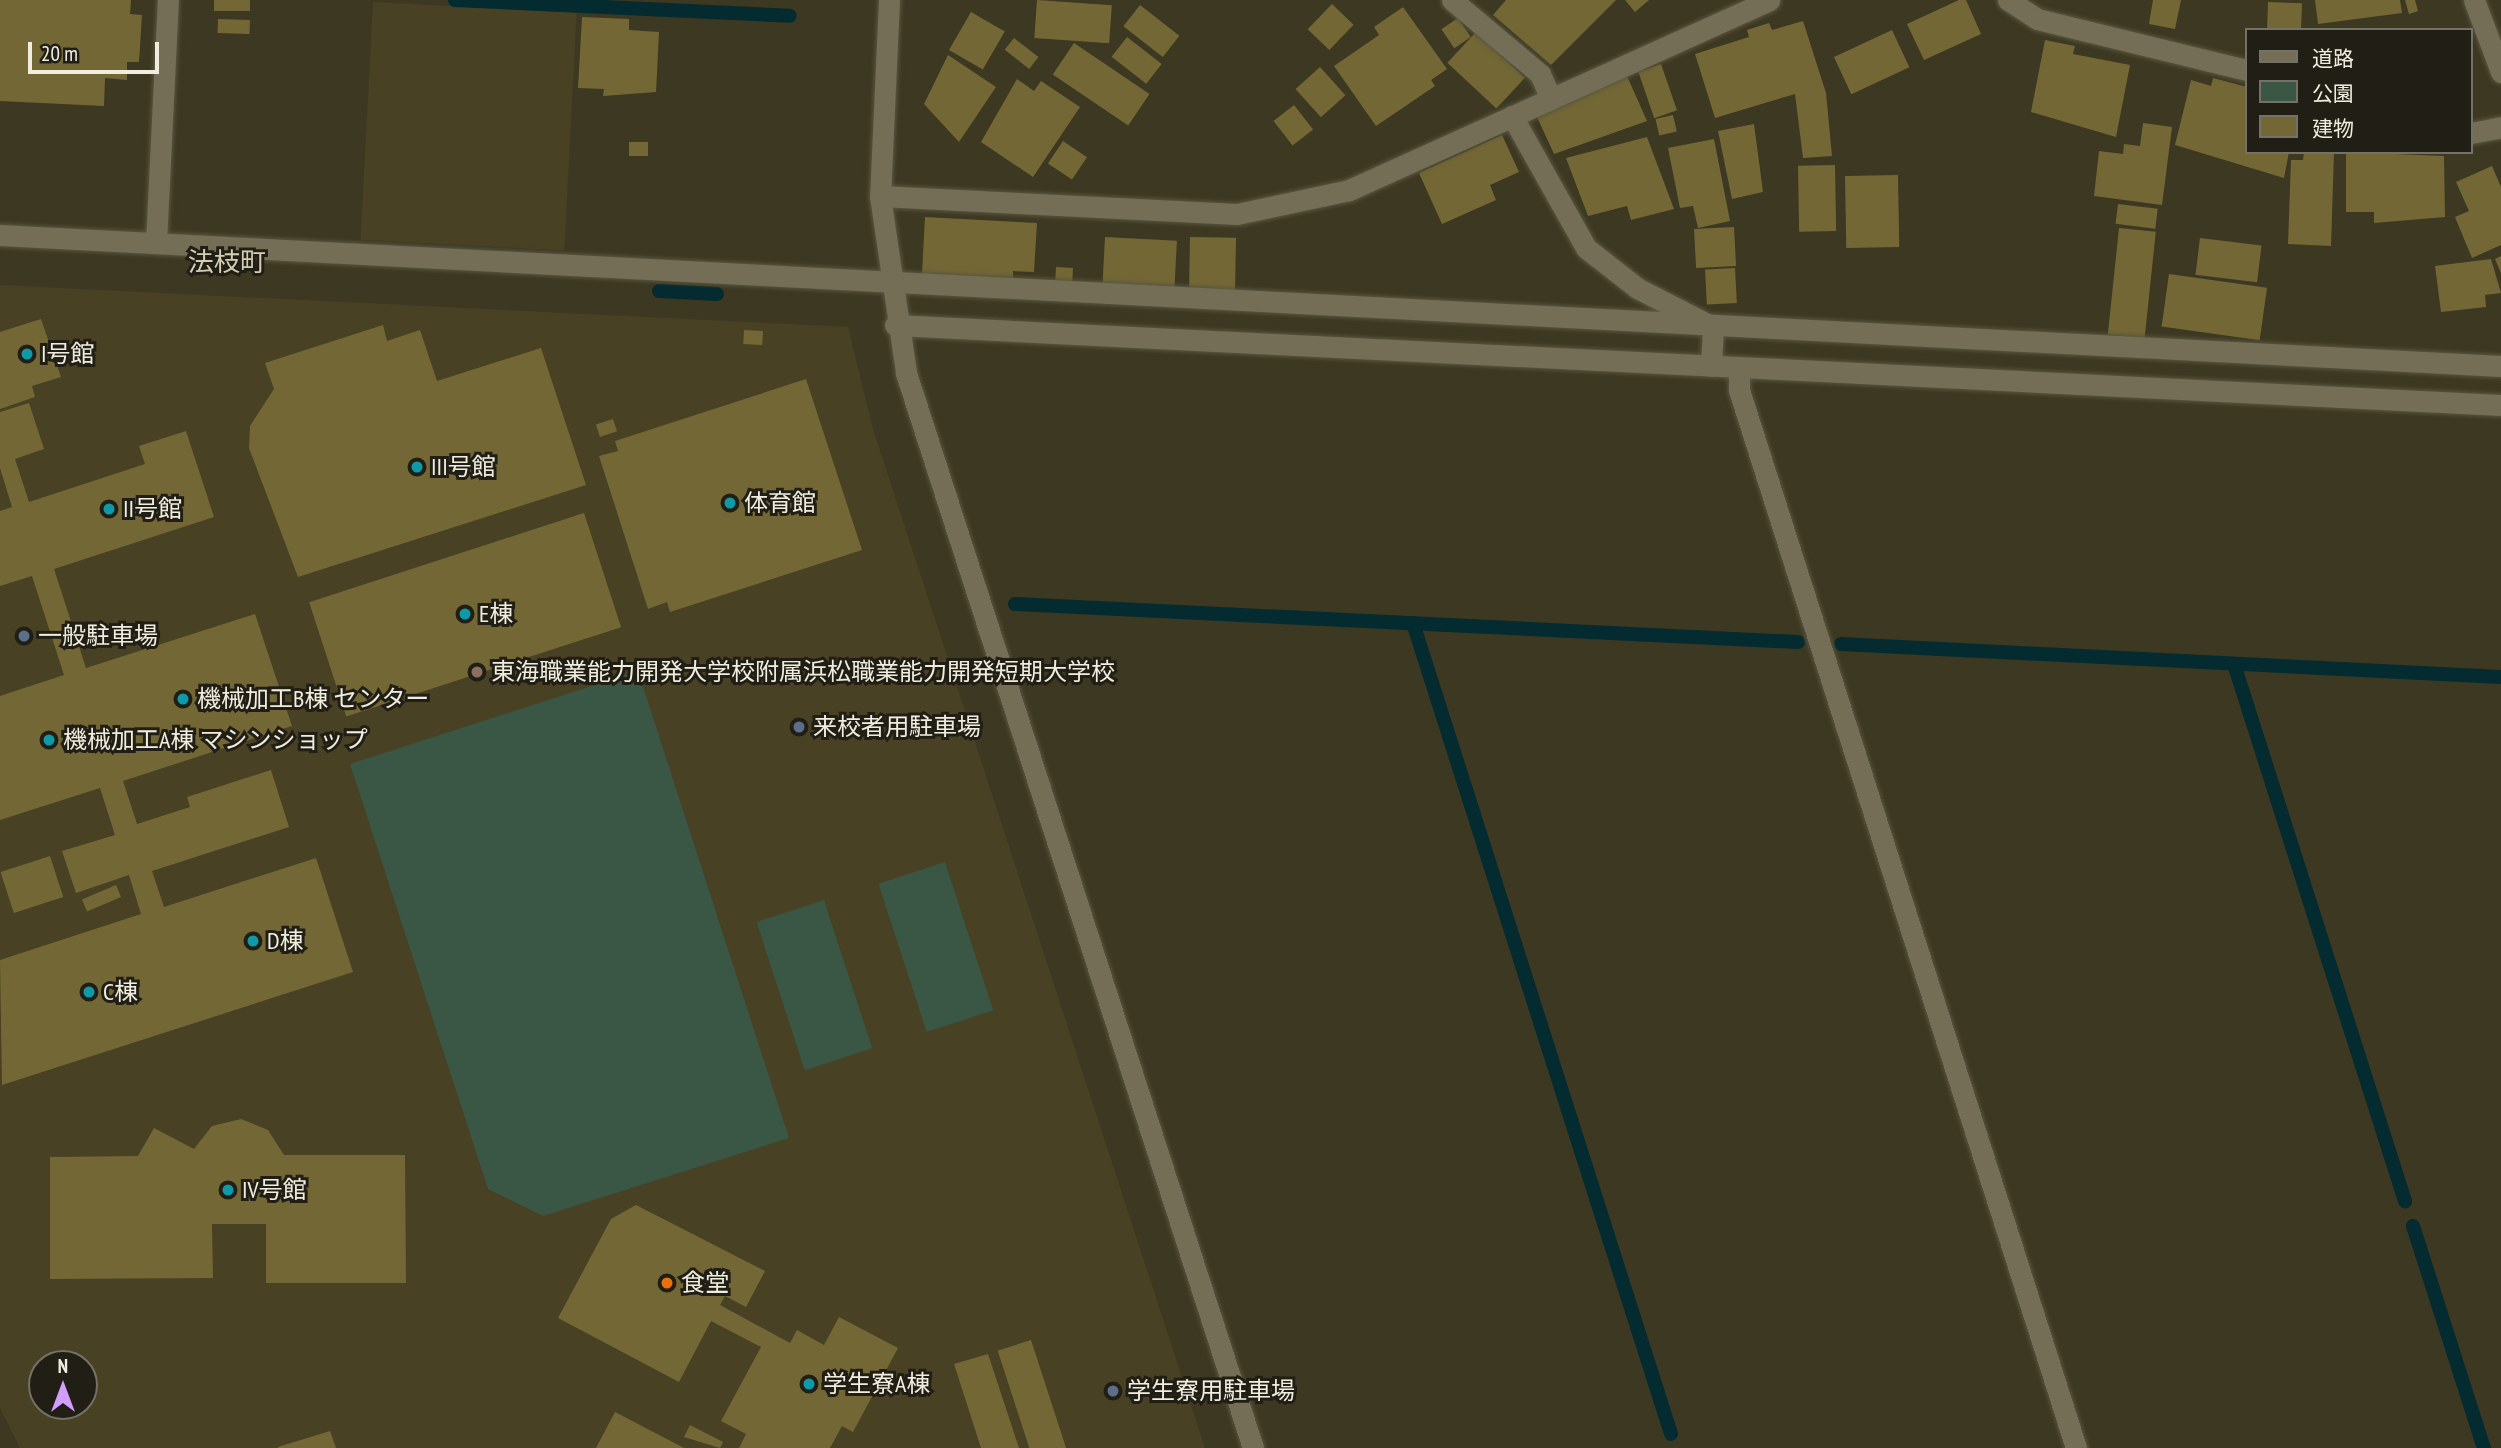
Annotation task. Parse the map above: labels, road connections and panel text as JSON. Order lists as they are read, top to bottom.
{
  "districts": ["法枝町"],
  "places": [
    "I号館",
    "III号館",
    "体育館",
    "II号館",
    "E棟",
    "一般駐車場",
    "東海職業能力開発大学校附属浜松職業能力開発短期大学校",
    "機械加工B棟 センター",
    "来校者用駐車場",
    "機械加工A棟 マシンショップ",
    "D棟",
    "C棟",
    "IV号館",
    "食堂",
    "学生寮A棟",
    "学生寮用駐車場"
  ],
  "legend": ["道路", "公園", "建物"],
  "scale_bar": "20 m",
  "north": "top"
}
